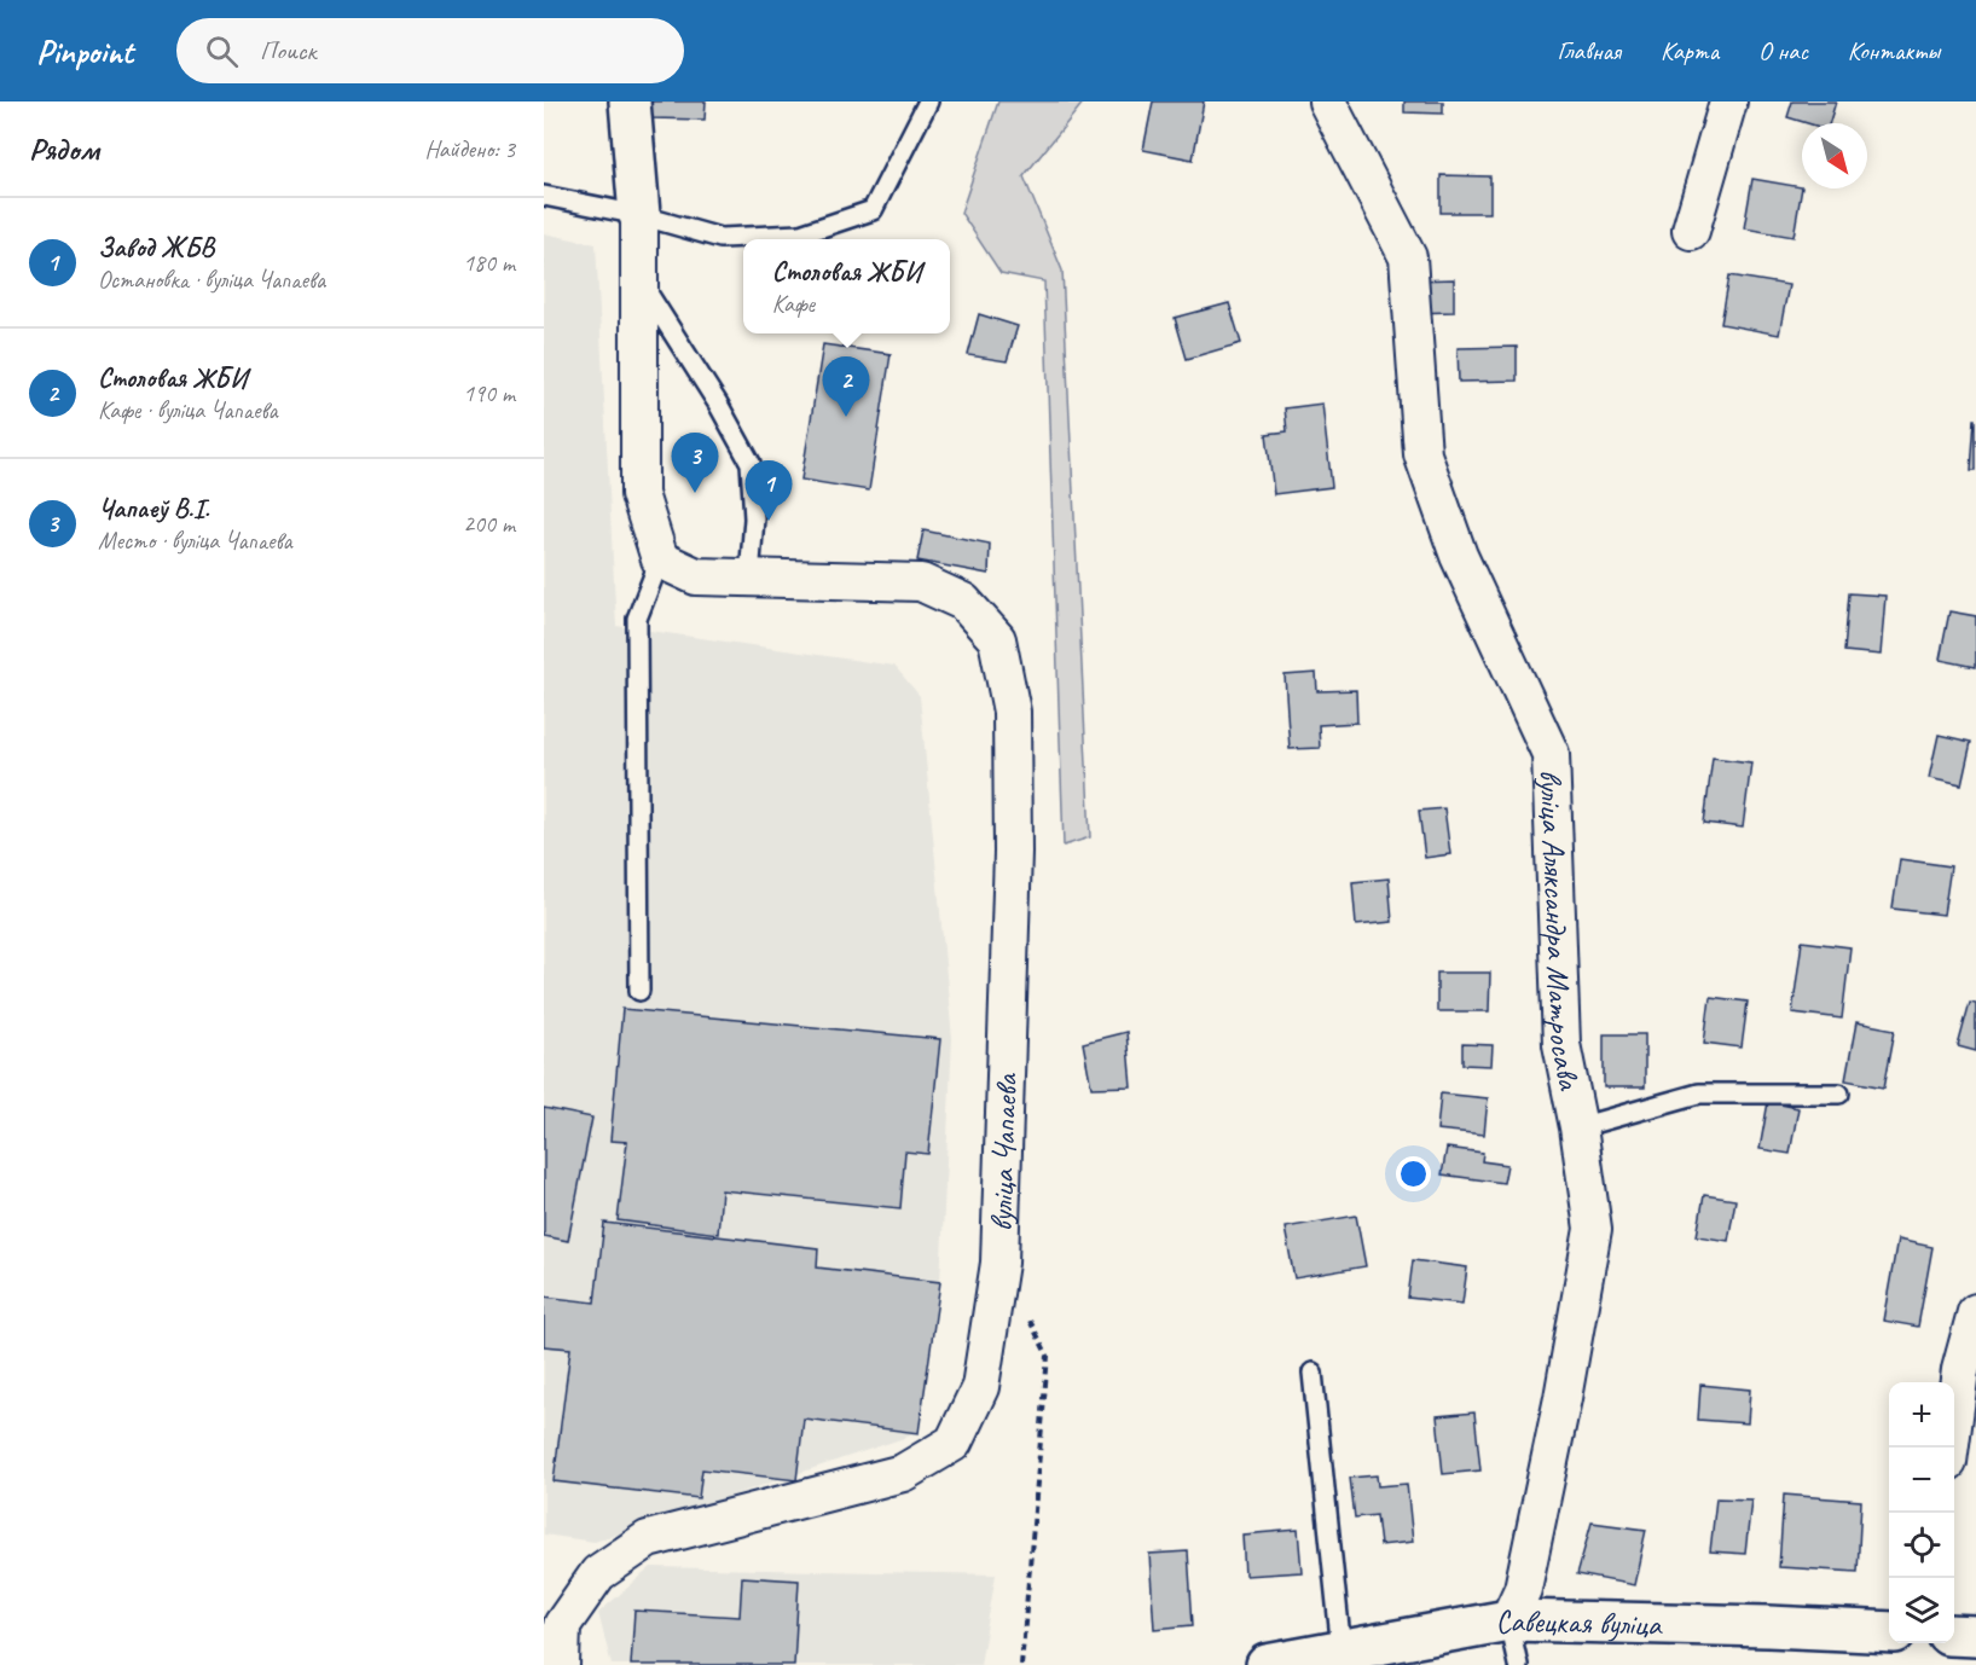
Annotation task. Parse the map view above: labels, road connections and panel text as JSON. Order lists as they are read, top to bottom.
{
  "streets": {
    "street": ["вуліца Аляксандра Матросава", "вуліца Чапаева", "Савецкая вуліца"]
  },
  "crossings": [
    ["вуліца Аляксандра Матросава", "Савецкая вуліца"]
  ],
  "north": "bottom right",
  "page": {
    "header": "Pinpoint",
    "search": "Поиск",
    "nav": [
      "Главная",
      "Карта",
      "О нас",
      "Контакты"
    ],
    "heading": ["Рядом", "Найдено: 3"],
    "list": [
      {
        "mark": "1",
        "name": "Завод ЖБВ",
        "note": "Остановка · вуліца Чапаева",
        "value": "180 m"
      },
      {
        "mark": "2",
        "name": "Столовая ЖБИ",
        "note": "Кафе · вуліца Чапаева",
        "value": "190 m"
      },
      {
        "mark": "3",
        "name": "Чапаеў В.І.",
        "note": "Место · вуліца Чапаева",
        "value": "200 m"
      }
    ],
    "popup": ["Столовая ЖБИ", "Кафе"],
    "pins": ["2", "3", "1"],
    "map_buttons": ["+", "−"]
  }
}
